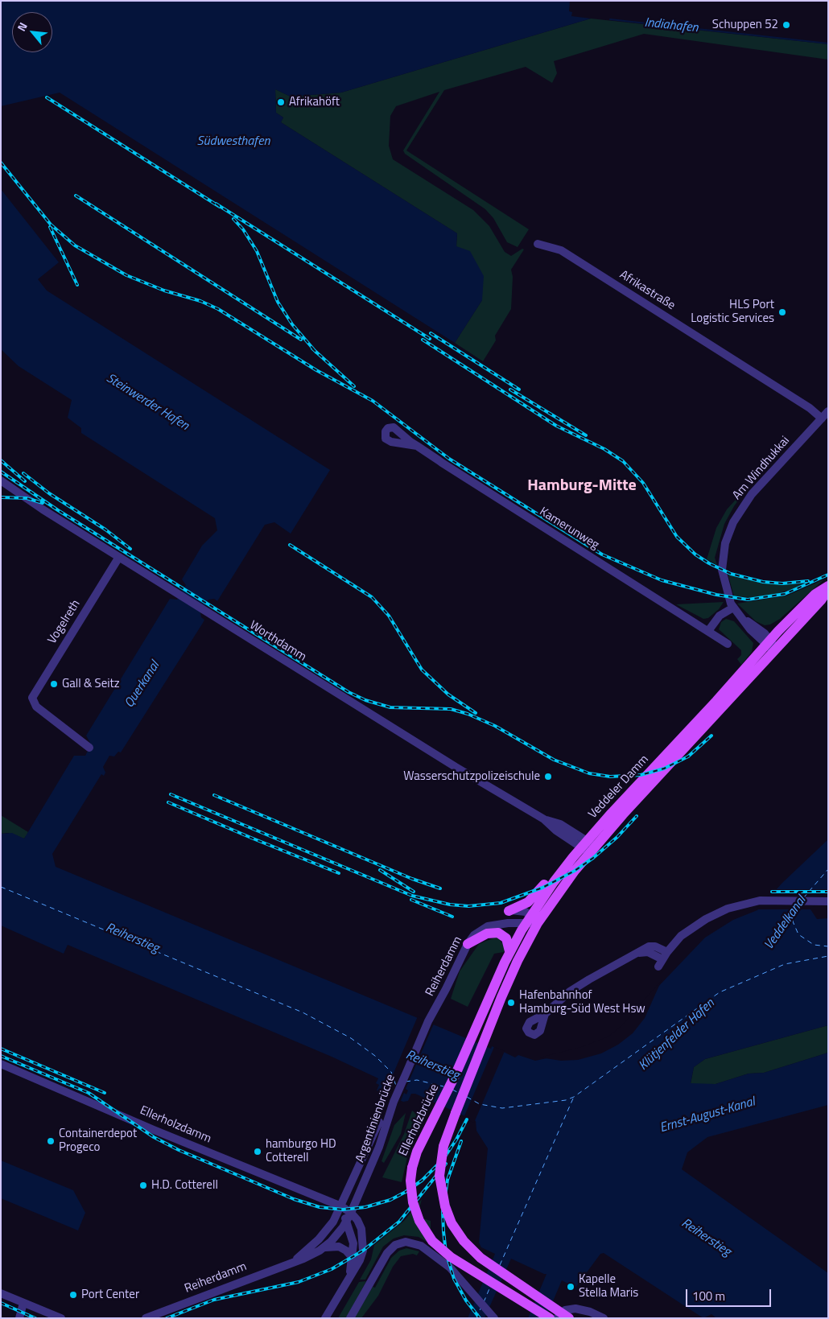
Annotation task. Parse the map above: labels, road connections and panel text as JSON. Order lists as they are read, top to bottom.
{
  "streets": {
    "main road": ["Veddeler Damm", "Ellerholzbrücke"],
    "street": [
      "Afrikastraße",
      "Am Windhukkai",
      "Kamerunweg",
      "Vogelreth",
      "Worthdamm",
      "Reiherdamm",
      "Argentinienbrücke",
      "Ellerholzdamm"
    ]
  },
  "crossings": [
    ["Afrikastraße", "Am Windhukkai"],
    ["Am Windhukkai", "Veddeler Damm"],
    ["Vogelreth", "Worthdamm"],
    ["Worthdamm", "Veddeler Damm"],
    ["Veddeler Damm", "Reiherdamm"],
    ["Veddeler Damm", "Ellerholzbrücke"],
    ["Reiherdamm", "Argentinienbrücke"],
    ["Reiherdamm", "Ellerholzdamm"],
    ["Argentinienbrücke", "Ellerholzdamm"]
  ],
  "districts": ["Hamburg-Mitte"],
  "water": [
    "Indiahafen",
    "Südwesthafen",
    "Steinwerder Hafen",
    "Querkanal",
    "Veddelkanal",
    "Reiherstieg",
    "Klütjenfelder Hafen",
    "Ernst-August-Kanal"
  ],
  "places": [
    "Schuppen 52",
    "Afrikahöft",
    "HLS Port Logistic Services",
    "Gall & Seitz",
    "Wasserschutzpolizeischule",
    "Hafenbahnhof Hamburg-Süd West Hsw",
    "Containerdepot Progeco",
    "hamburgo HD Cotterell",
    "H.D. Cotterell",
    "Kapelle Stella Maris",
    "Port Center"
  ],
  "scale_bar": "100 m",
  "north": "top left"
}
